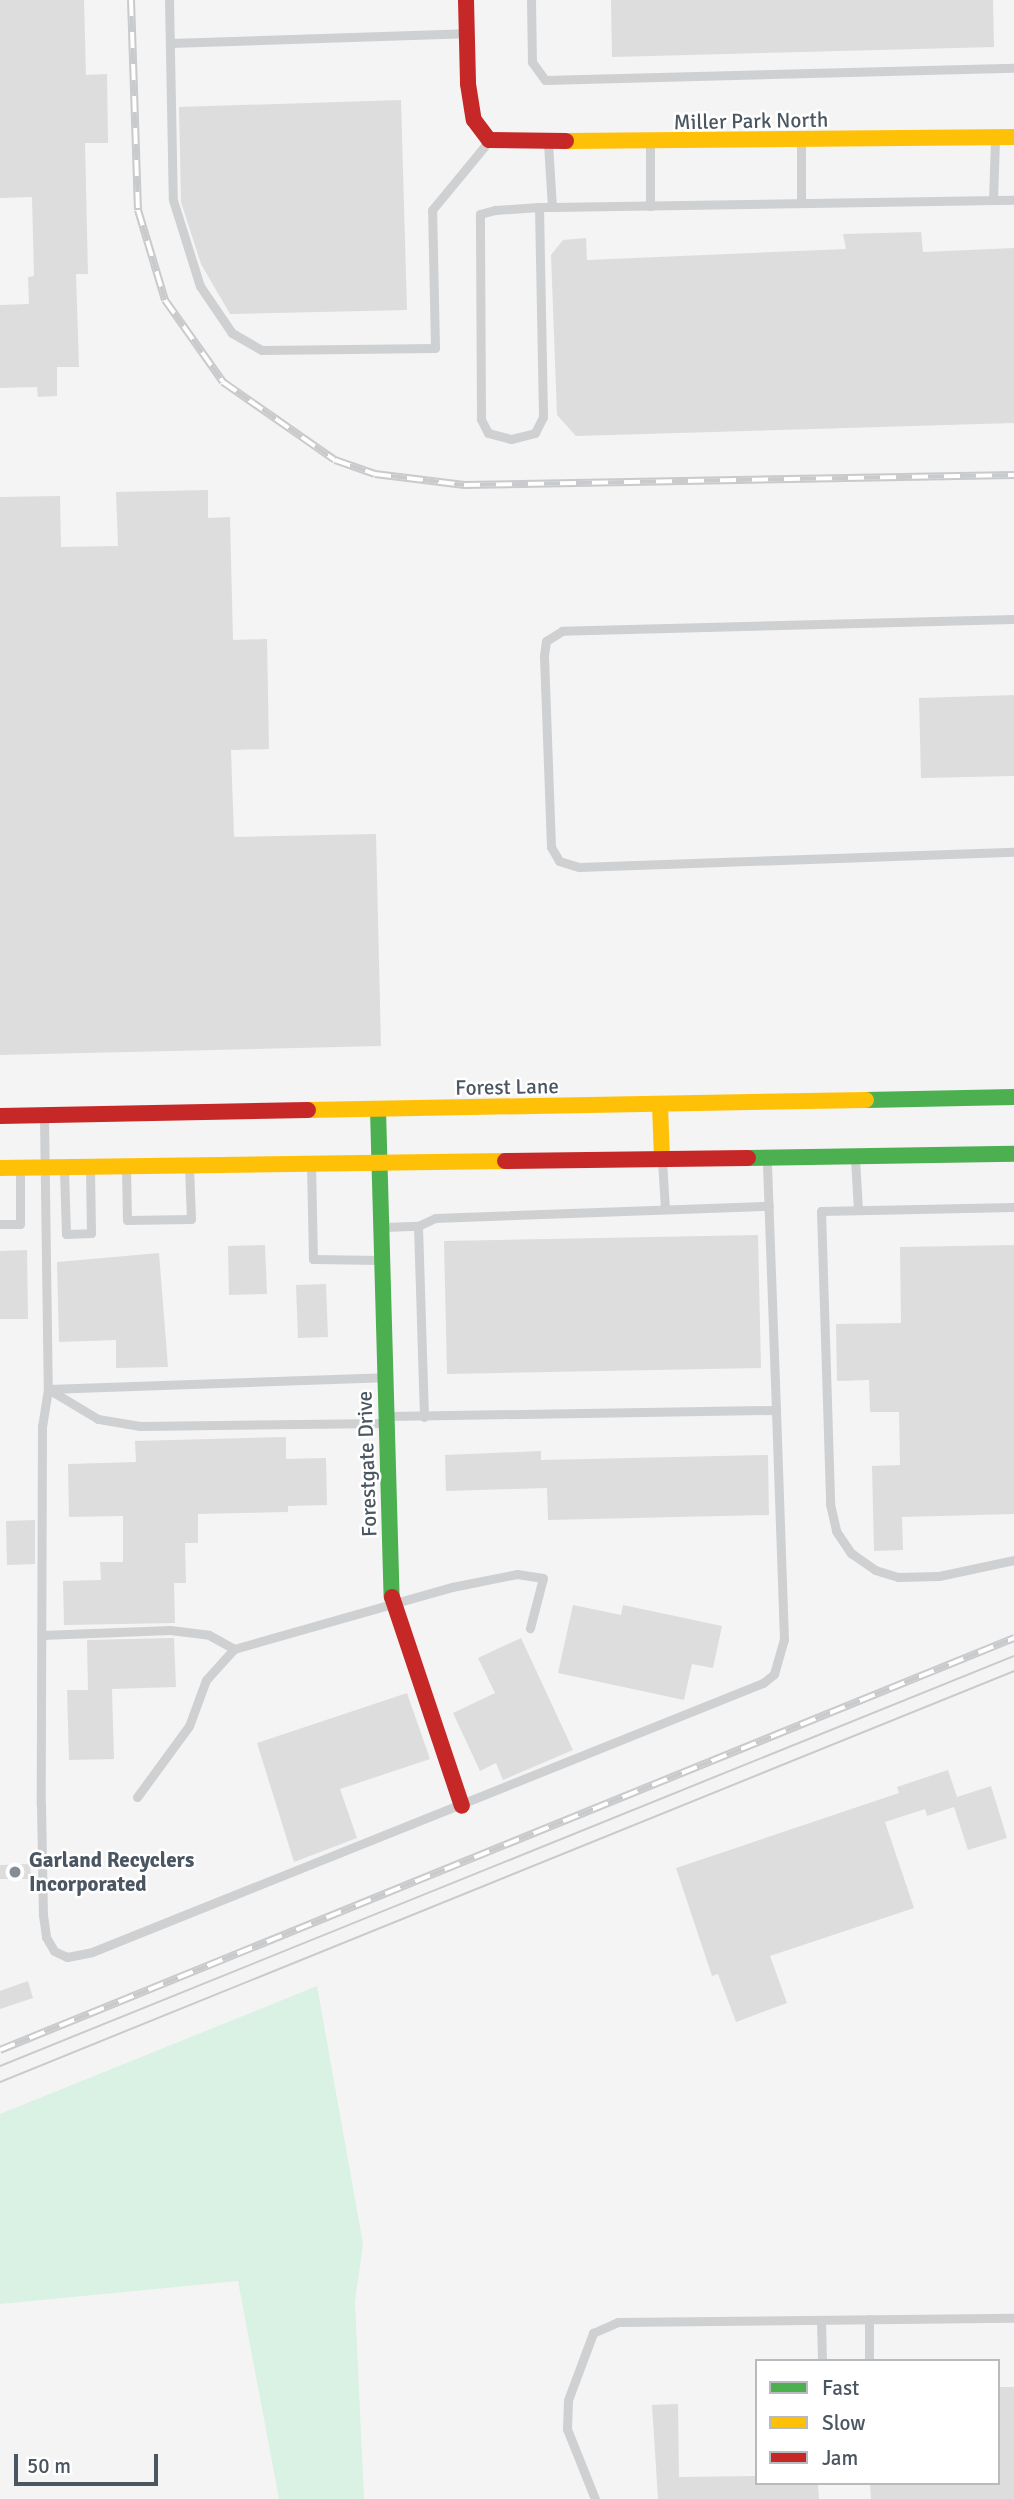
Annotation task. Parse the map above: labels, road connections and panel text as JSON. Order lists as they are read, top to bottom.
{
  "streets": {
    "main road": ["Miller Park North", "Forest Lane", "Forestgate Drive"]
  },
  "crossings": [
    ["Forest Lane", "Forestgate Drive"]
  ],
  "places": ["Garland Recyclers Incorporated"],
  "legend": ["Fast", "Slow", "Jam"],
  "scale_bar": "50 m"
}
